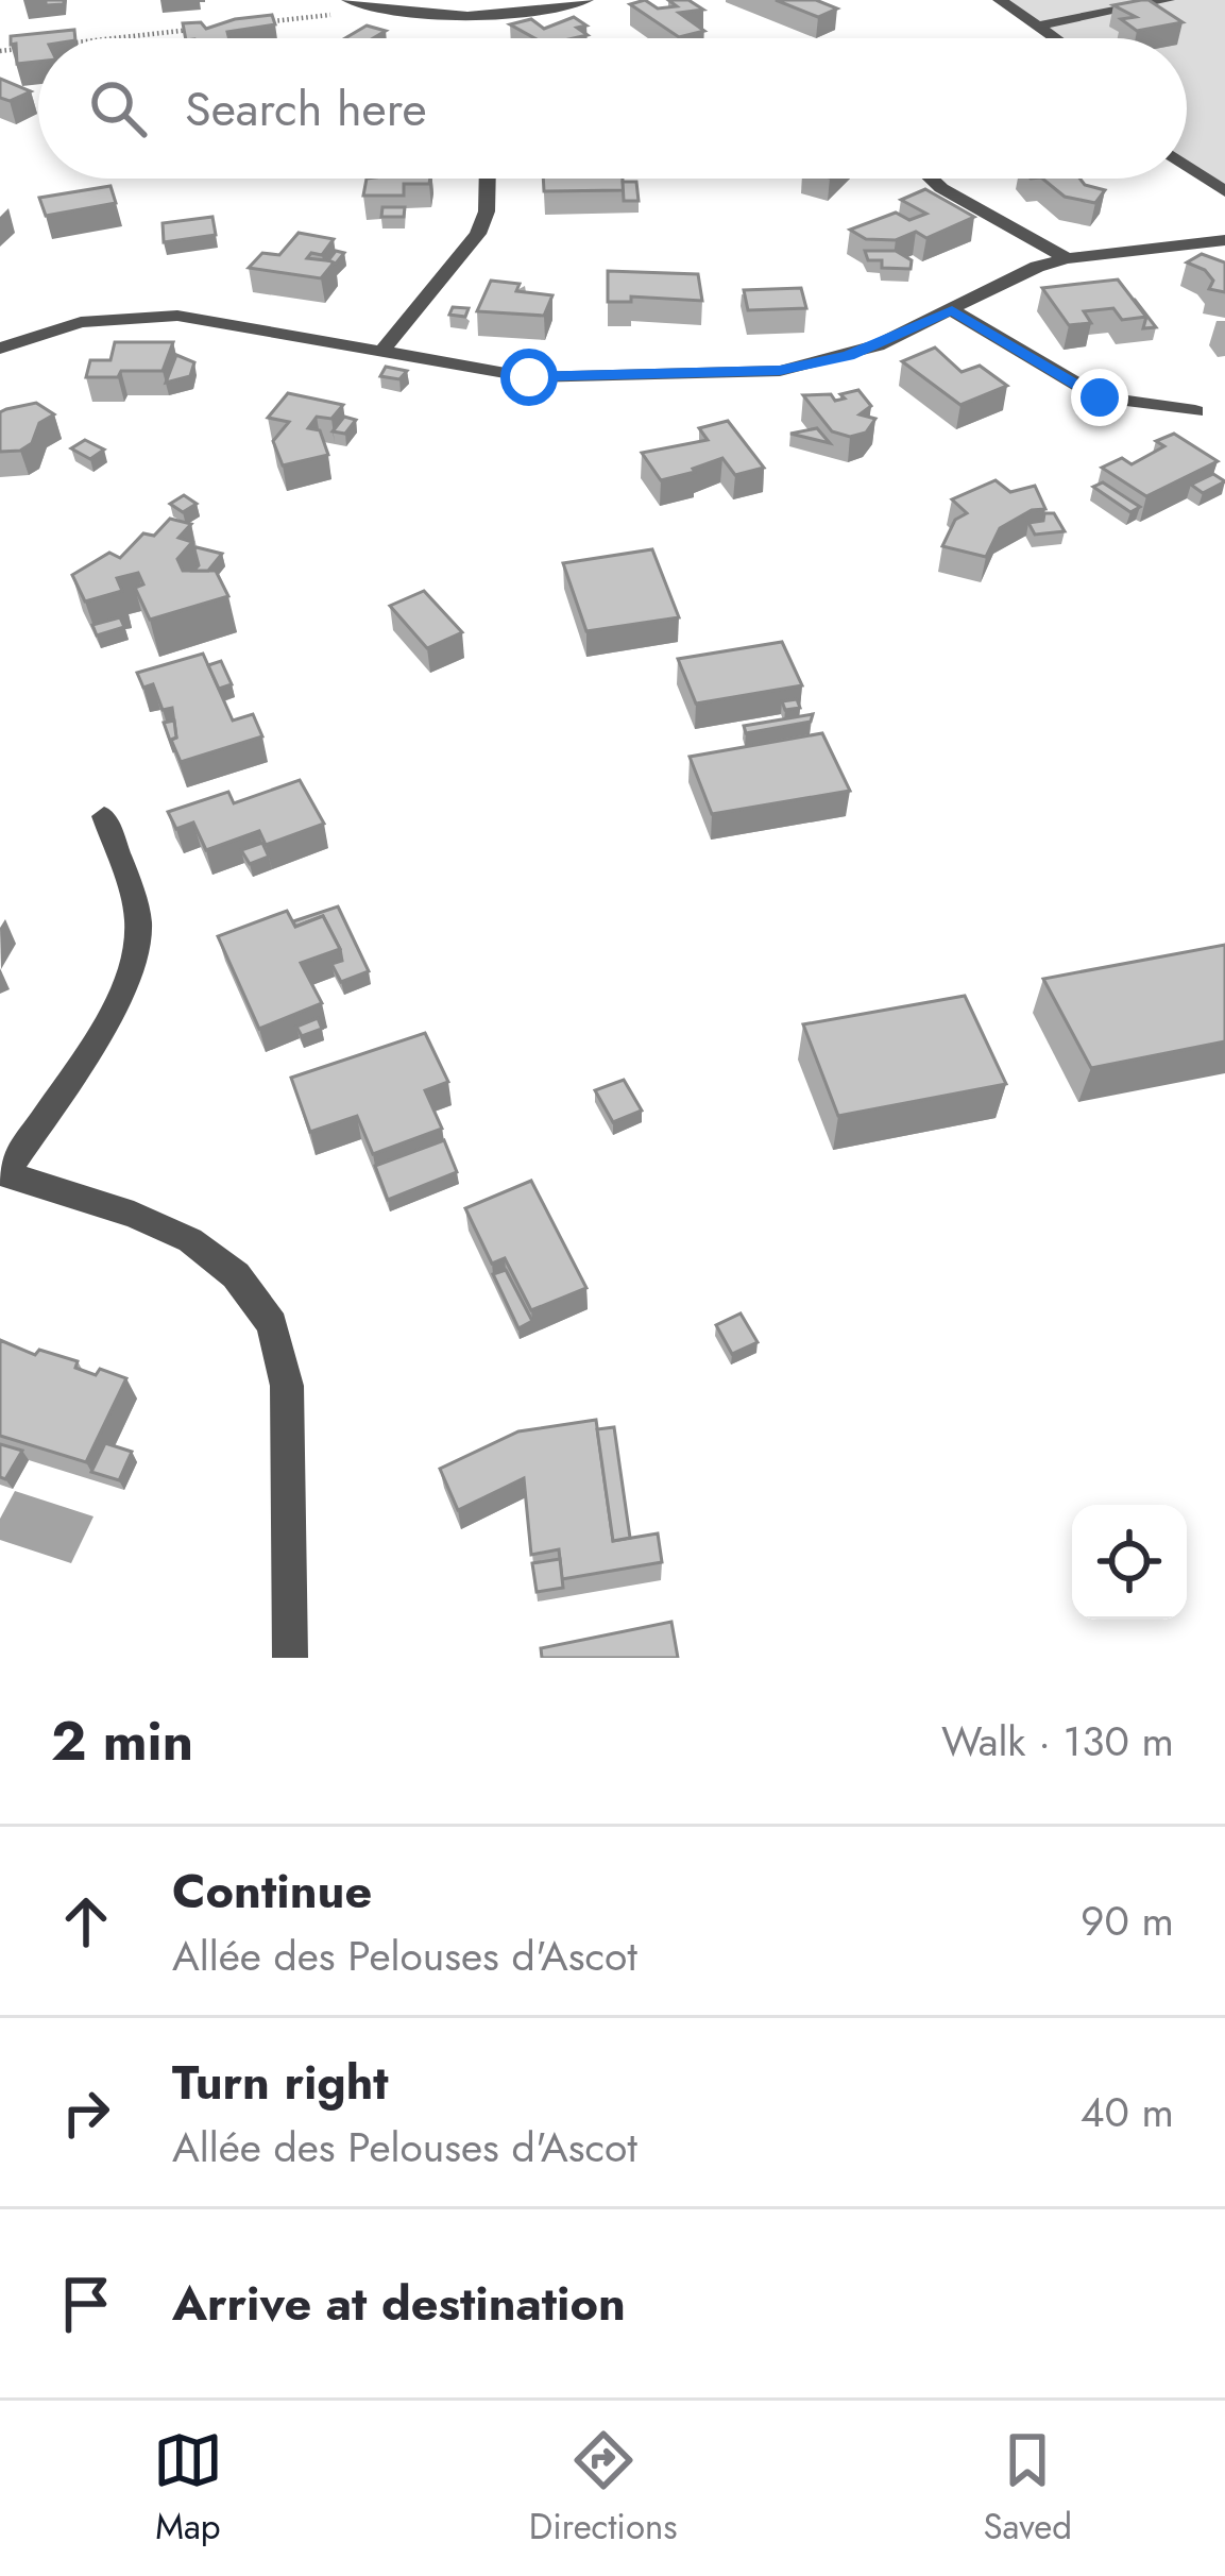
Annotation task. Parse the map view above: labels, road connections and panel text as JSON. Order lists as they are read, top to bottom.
{
  "page": {
    "search": "Search here",
    "heading": ["2 min", "Walk · 130 m"],
    "list": [
      ["Continue", "Allée des Pelouses d'Ascot", "90 m"],
      ["Turn right", "Allée des Pelouses d'Ascot", "40 m"],
      "Arrive at destination"
    ],
    "nav": ["Map", "Directions", "Saved"]
  }
}
